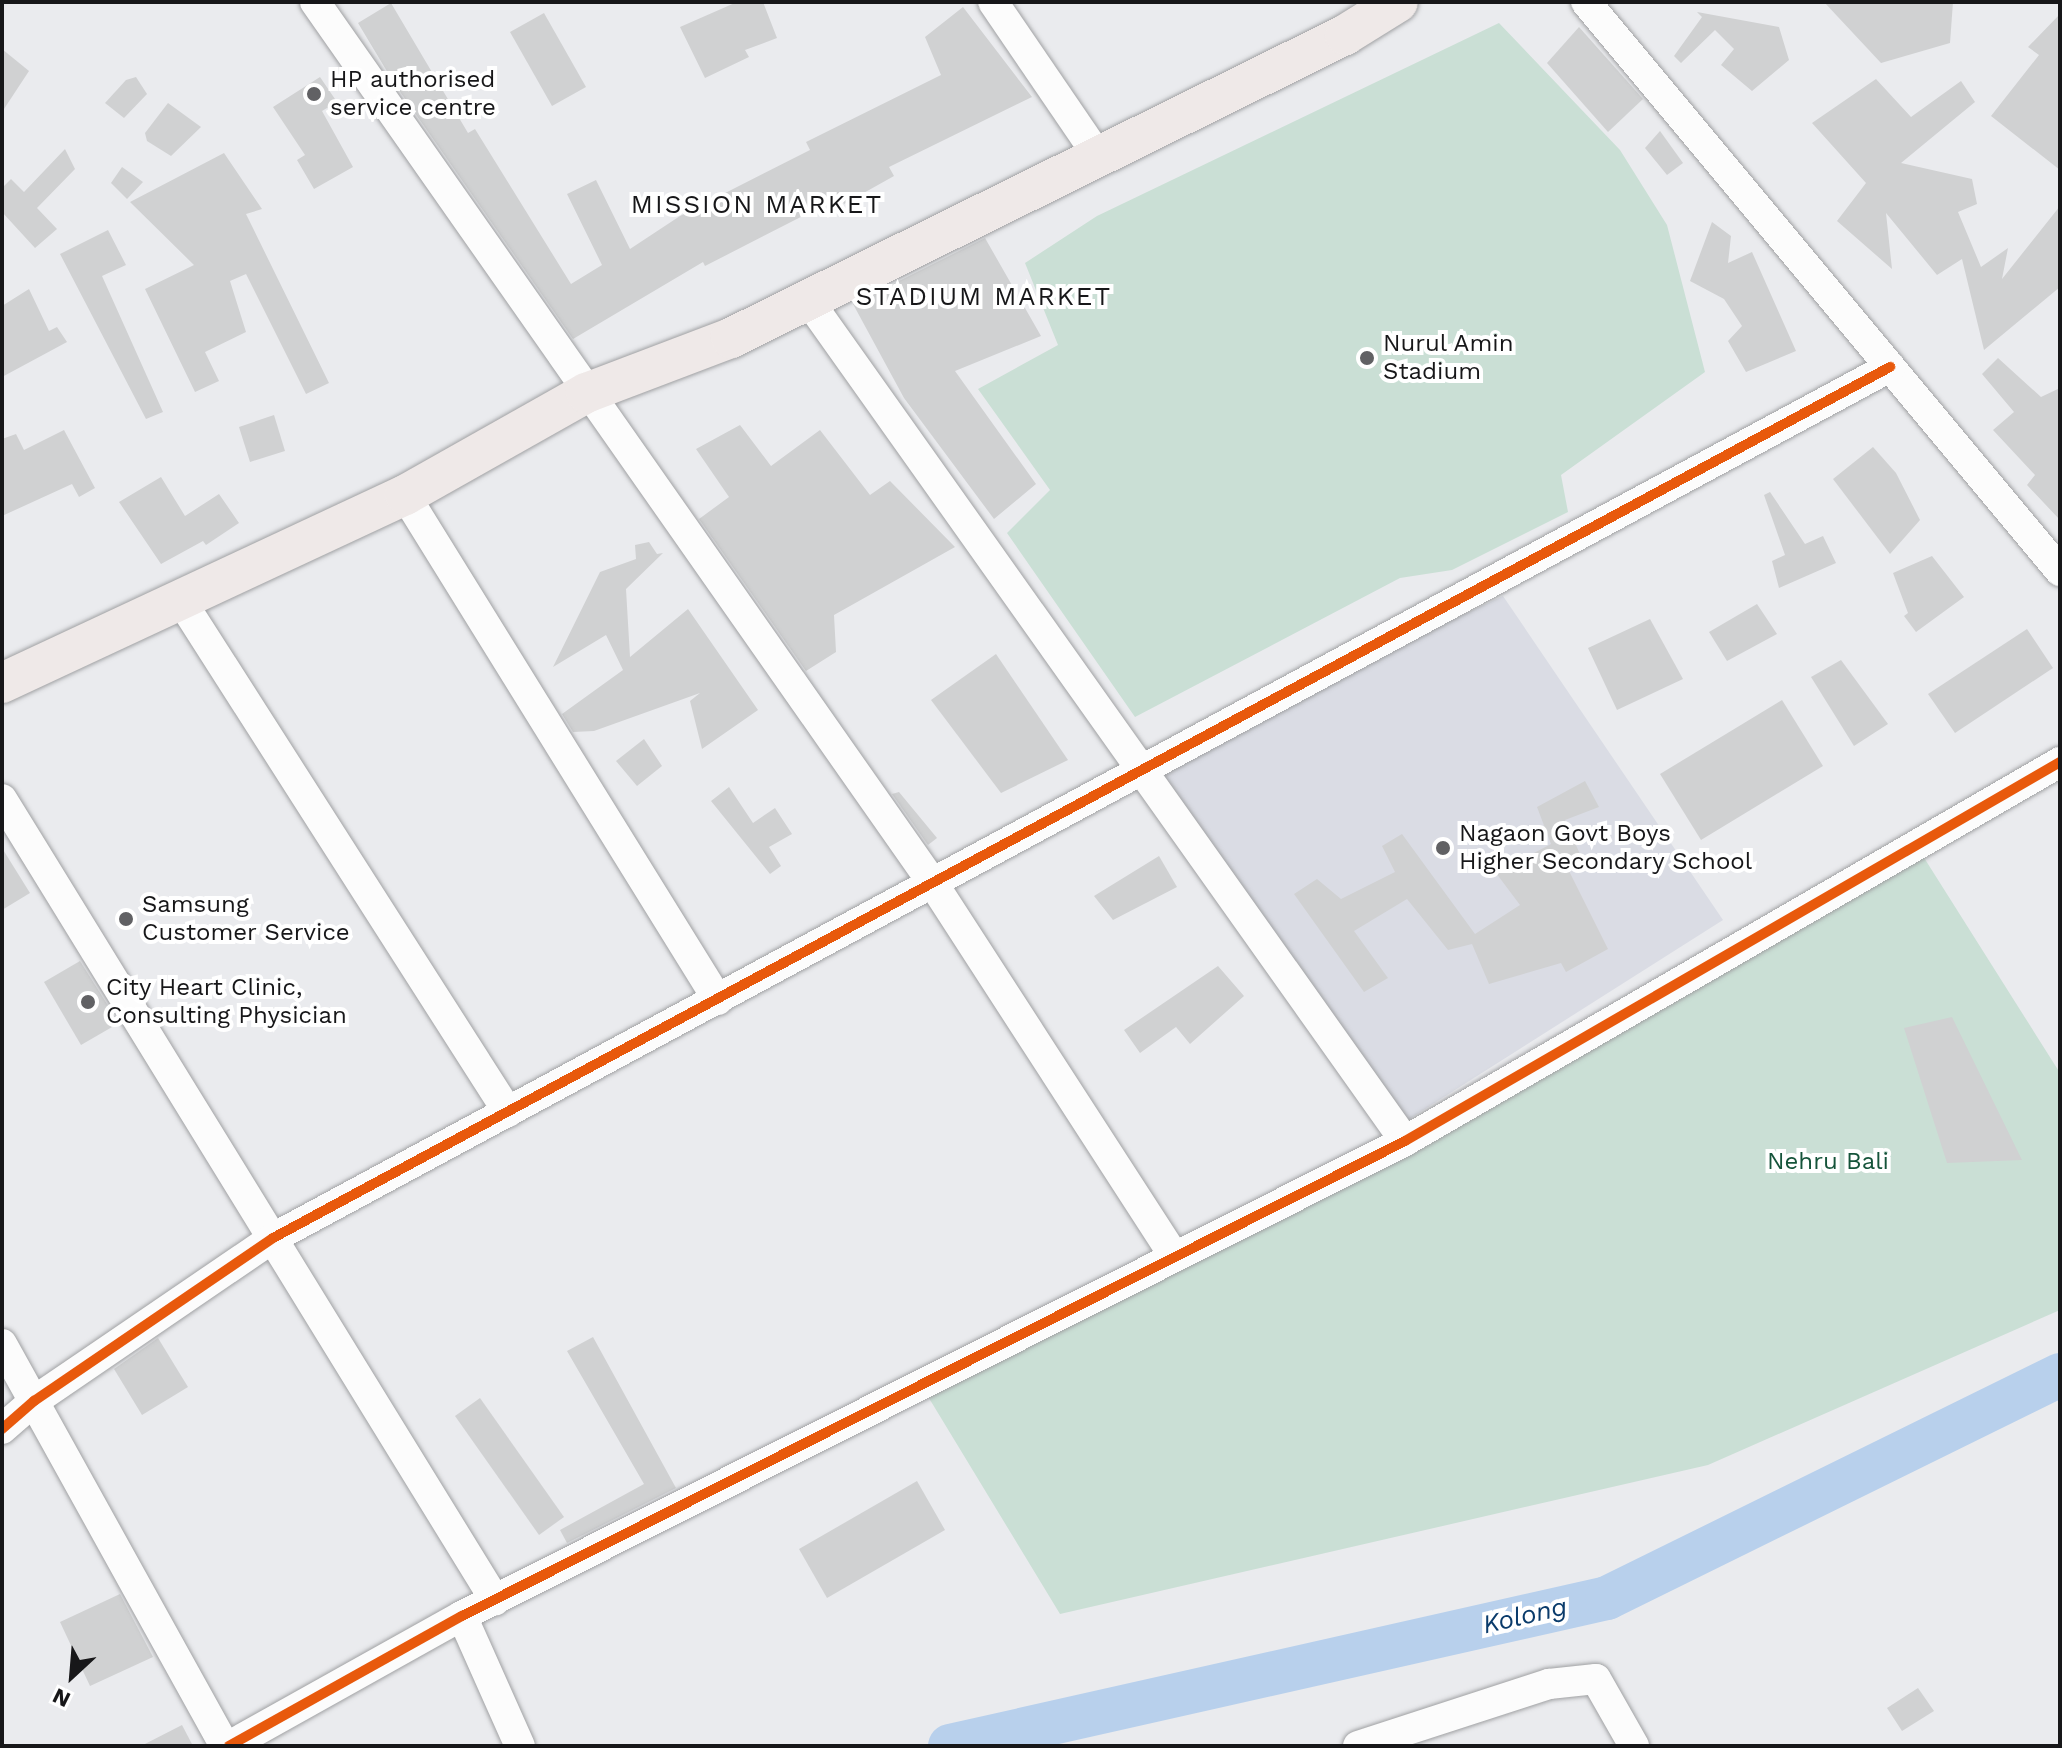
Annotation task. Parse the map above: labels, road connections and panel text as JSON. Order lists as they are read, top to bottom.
{
  "districts": ["MISSION MARKET", "STADIUM MARKET"],
  "water": ["Kolong"],
  "parks": ["Nehru Bali"],
  "places": [
    "HP authorised service centre",
    "Nurul Amin Stadium",
    "Nagaon Govt Boys Higher Secondary School",
    "Samsung Customer Service",
    "City Heart Clinic, Consulting Physician"
  ],
  "north": "bottom left"
}
